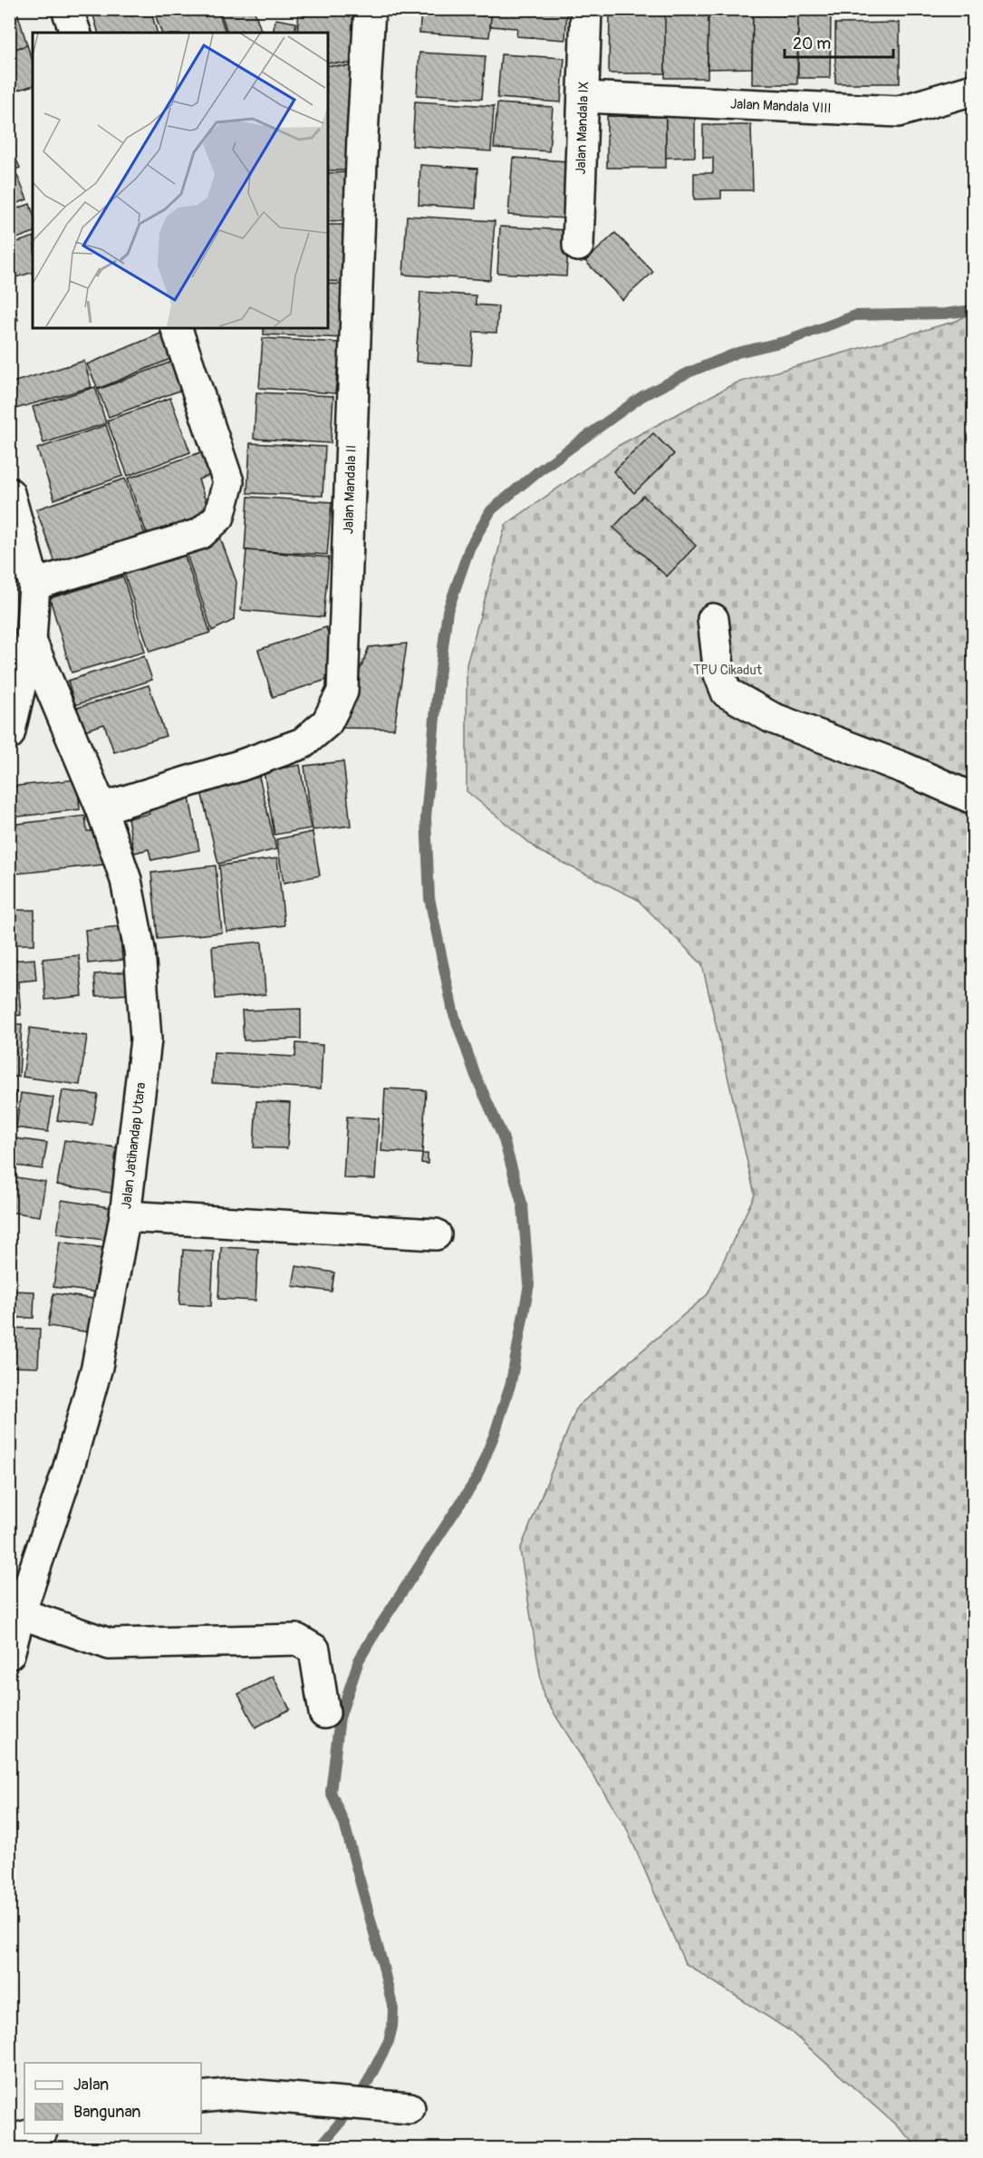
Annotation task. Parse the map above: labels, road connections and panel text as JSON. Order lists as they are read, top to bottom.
{
  "streets": {
    "street": [
      "Jalan Mandala VIII",
      "Jalan Mandala IX",
      "Jalan Mandala II",
      "Jalan Jatihandap Utara"
    ]
  },
  "crossings": [
    ["Jalan Mandala VIII", "Jalan Mandala IX"],
    ["Jalan Mandala II", "Jalan Jatihandap Utara"]
  ],
  "parks": ["TPU Cikadut"],
  "legend": ["Jalan", "Bangunan"],
  "scale_bar": "20 m"
}
